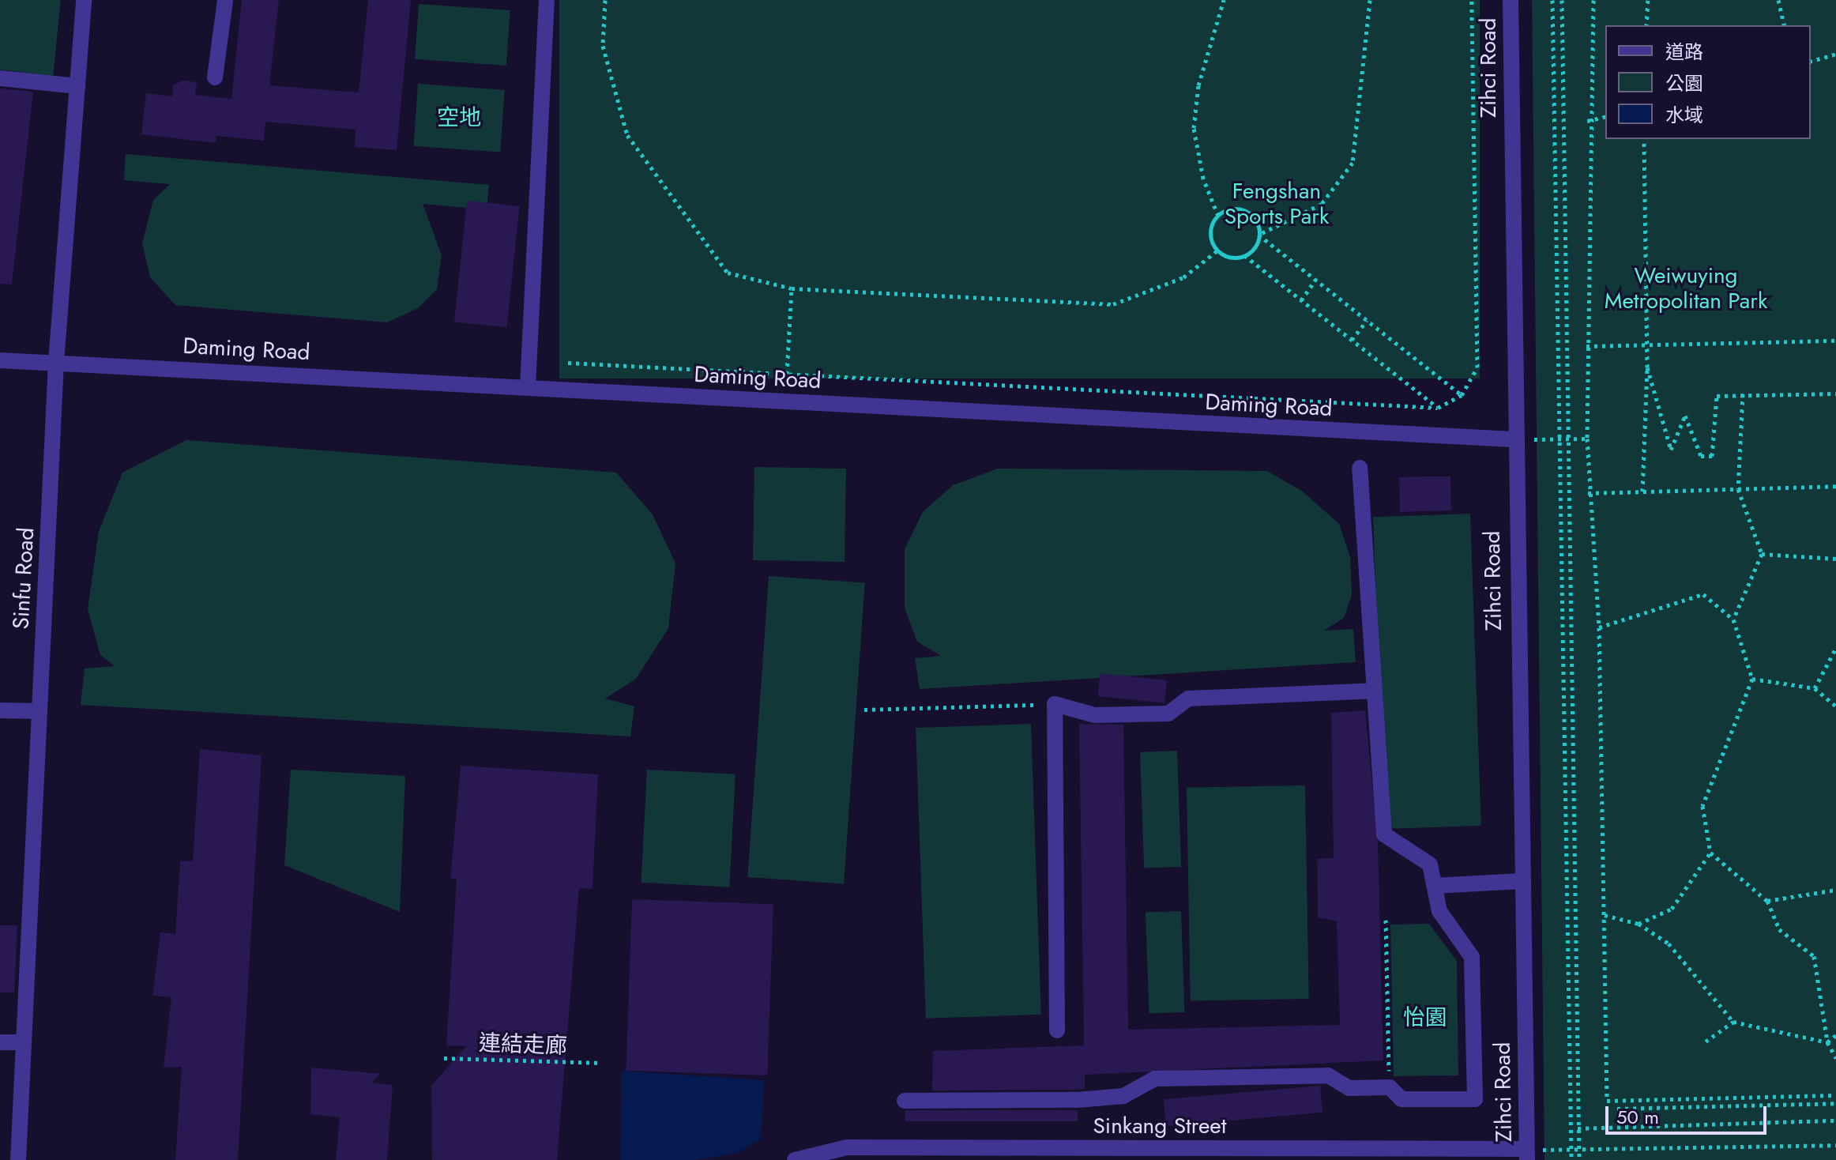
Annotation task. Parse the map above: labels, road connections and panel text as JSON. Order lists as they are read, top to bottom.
{
  "streets": {
    "street": [
      "Zihci Road",
      "Daming Road",
      "Sinfu Road",
      "Sinkang Street"
    ],
    "path": ["連結走廊"]
  },
  "crossings": [
    ["Zihci Road", "Daming Road"],
    ["Zihci Road", "Sinkang Street"],
    ["Daming Road", "Sinfu Road"]
  ],
  "parks": [
    "空地",
    "Fengshan Sports Park",
    "Weiwuying Metropolitan Park",
    "怡園"
  ],
  "legend": ["道路", "公園", "水域"],
  "scale_bar": "50 m"
}
